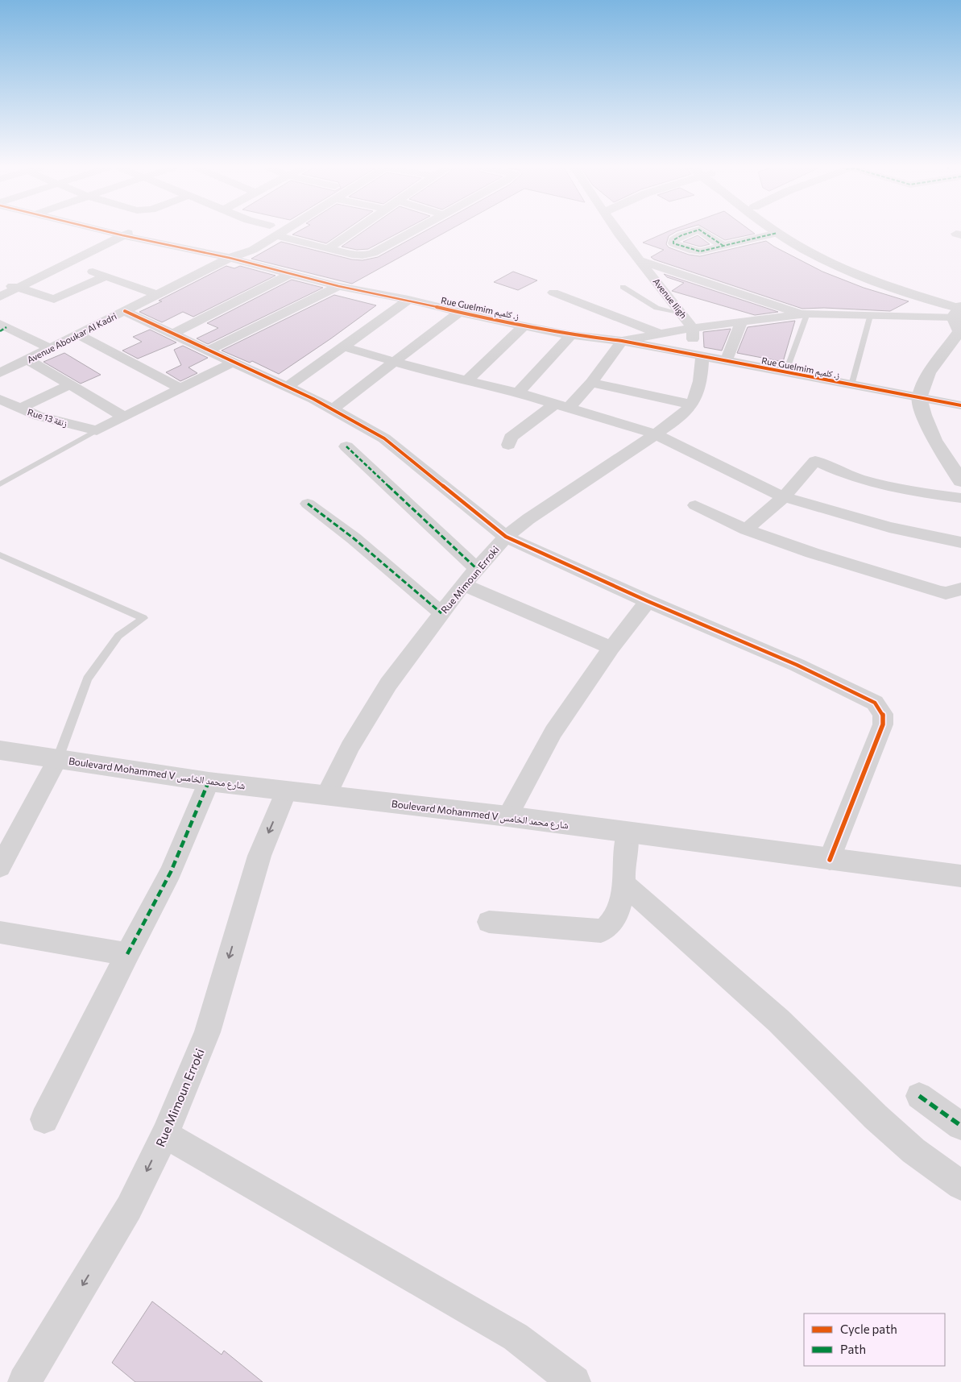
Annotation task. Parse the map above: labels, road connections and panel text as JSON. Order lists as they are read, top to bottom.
{
  "streets": {
    "main road": ["Boulevard Mohammed V شارع محمد الخامس"],
    "street": [
      "Avenue Iligh",
      "Rue Guelmim ز. كلميم",
      "Avenue Aboukar Al Kadri",
      "Rue 13 زنقة",
      "Rue Mimoun Erroki"
    ]
  },
  "crossings": [
    ["Avenue Iligh", "Rue Guelmim ز. كلميم"],
    ["Avenue Iligh", "Rue Mimoun Erroki"],
    ["Rue Guelmim ز. كلميم", "Avenue Aboukar Al Kadri"],
    ["Rue Guelmim ز. كلميم", "Rue Mimoun Erroki"],
    ["Rue Mimoun Erroki", "Boulevard Mohammed V شارع محمد الخامس"]
  ],
  "legend": ["Cycle path", "Path"]
}
